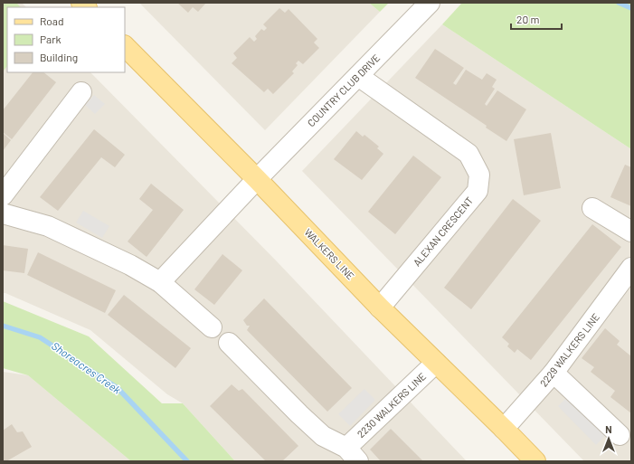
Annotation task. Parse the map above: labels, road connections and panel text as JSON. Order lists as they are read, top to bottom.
{
  "streets": {
    "main road": ["WALKERS LINE"],
    "street": [
      "COUNTRY CLUB DRIVE",
      "ALEXAN CRESCENT",
      "2229 WALKERS LINE",
      "2230 WALKERS LINE"
    ]
  },
  "crossings": [
    ["COUNTRY CLUB DRIVE", "ALEXAN CRESCENT"],
    ["COUNTRY CLUB DRIVE", "WALKERS LINE"],
    ["ALEXAN CRESCENT", "WALKERS LINE"],
    ["WALKERS LINE", "2229 WALKERS LINE"],
    ["WALKERS LINE", "2230 WALKERS LINE"]
  ],
  "water": ["Shoreacres Creek"],
  "legend": ["Road", "Park", "Building"],
  "scale_bar": "20 m",
  "north": "top"
}
